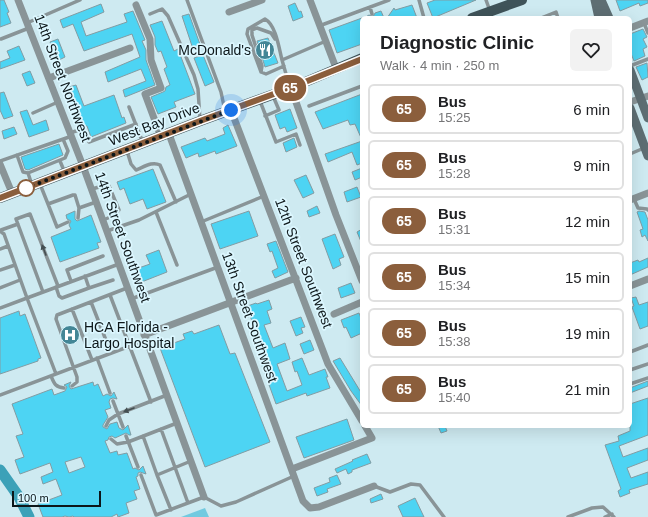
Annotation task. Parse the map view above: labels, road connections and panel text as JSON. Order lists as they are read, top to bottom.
{
  "streets": {
    "main road": ["West Bay Drive"],
    "street": [
      "14th Street Northwest",
      "14th Street Southwest",
      "12th Street Southwest",
      "13th Street Southwest"
    ]
  },
  "crossings": [
    ["14th Street Northwest", "West Bay Drive"],
    ["14th Street Northwest", "14th Street Southwest"],
    ["West Bay Drive", "14th Street Southwest"],
    ["West Bay Drive", "12th Street Southwest"],
    ["West Bay Drive", "13th Street Southwest"]
  ],
  "places": {
    "restaurant": ["McDonald's"],
    "hospital": ["HCA Florida - Largo Hospital"]
  },
  "lines": ["bus line 65"],
  "scale_bar": "100 m",
  "page": {
    "on_map": "65",
    "heading": ["Diagnostic Clinic", "Walk · 4 min · 250 m"],
    "list": [
      {
        "mark": "65",
        "name": "Bus",
        "note": "15:25",
        "value": "6 min"
      },
      {
        "mark": "65",
        "name": "Bus",
        "note": "15:28",
        "value": "9 min"
      },
      {
        "mark": "65",
        "name": "Bus",
        "note": "15:31",
        "value": "12 min"
      },
      {
        "mark": "65",
        "name": "Bus",
        "note": "15:34",
        "value": "15 min"
      },
      {
        "mark": "65",
        "name": "Bus",
        "note": "15:38",
        "value": "19 min"
      },
      {
        "mark": "65",
        "name": "Bus",
        "note": "15:40",
        "value": "21 min"
      }
    ],
    "scale": "100 m"
  }
}
